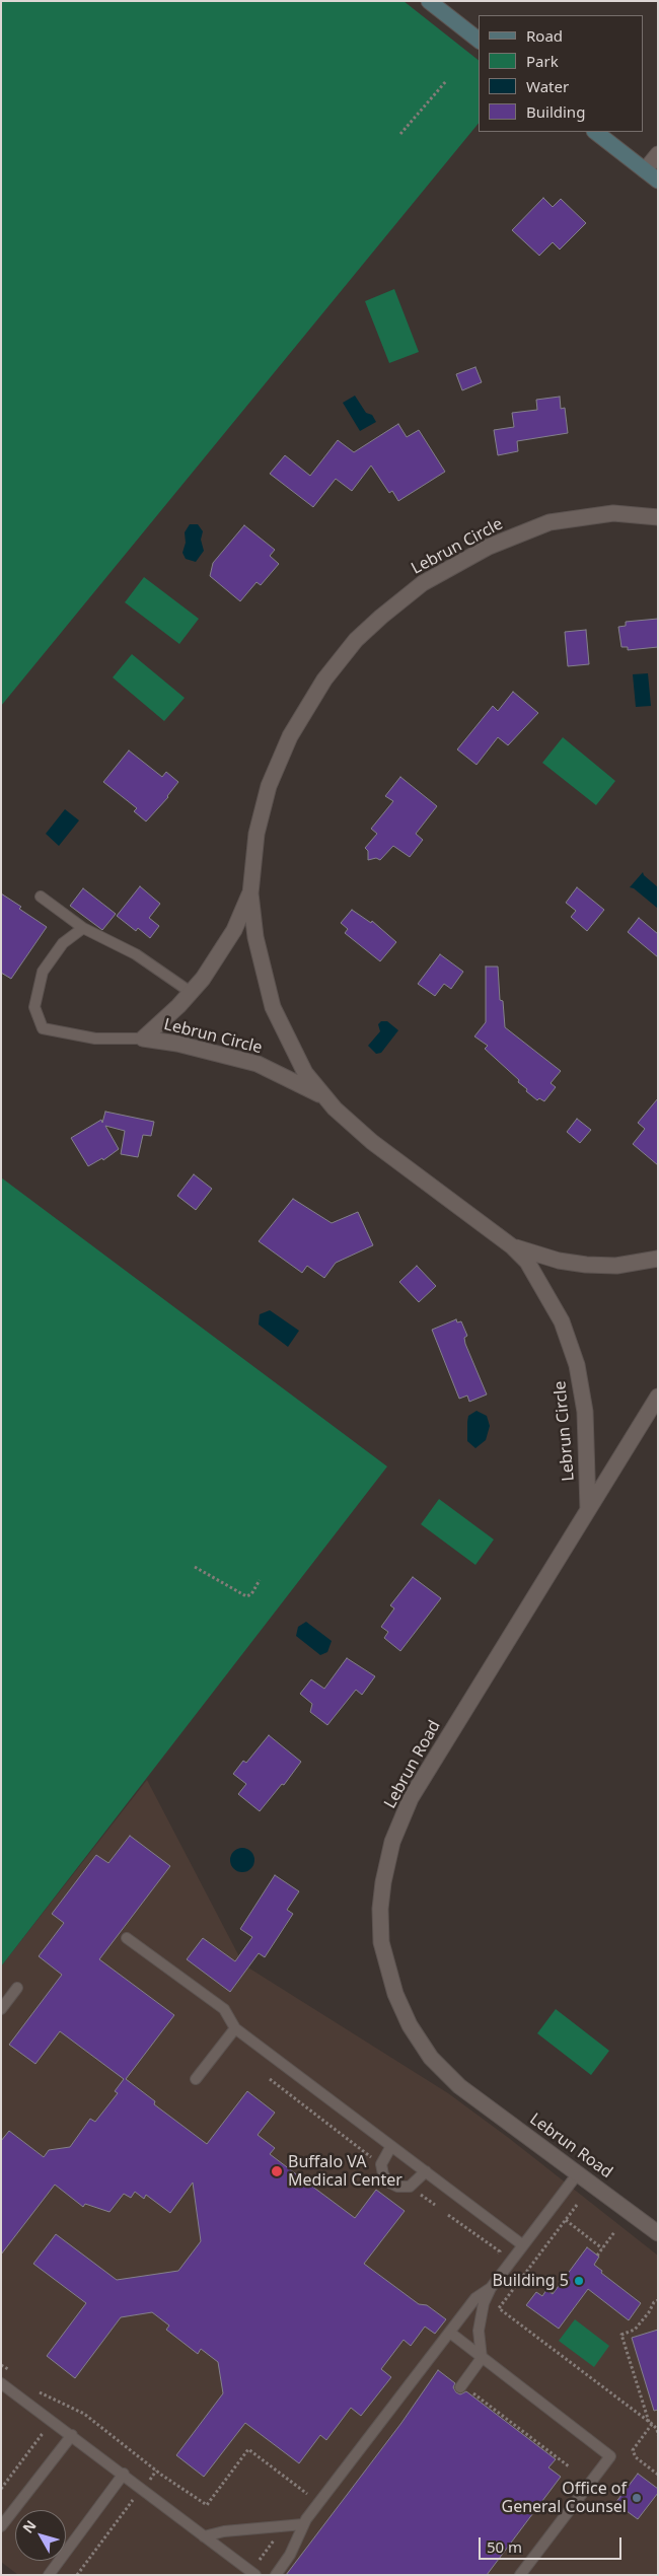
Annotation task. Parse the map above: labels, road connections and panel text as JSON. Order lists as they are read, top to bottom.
{
  "streets": {
    "street": ["Lebrun Circle", "Lebrun Road"]
  },
  "crossings": [
    ["Lebrun Circle", "Lebrun Road"]
  ],
  "places": ["Buffalo VA Medical Center", "Building 5", "Office of General Counsel"],
  "legend": [
    "Road",
    "Park",
    "Water",
    "Building"
  ],
  "scale_bar": "50 m",
  "north": "top left"
}
